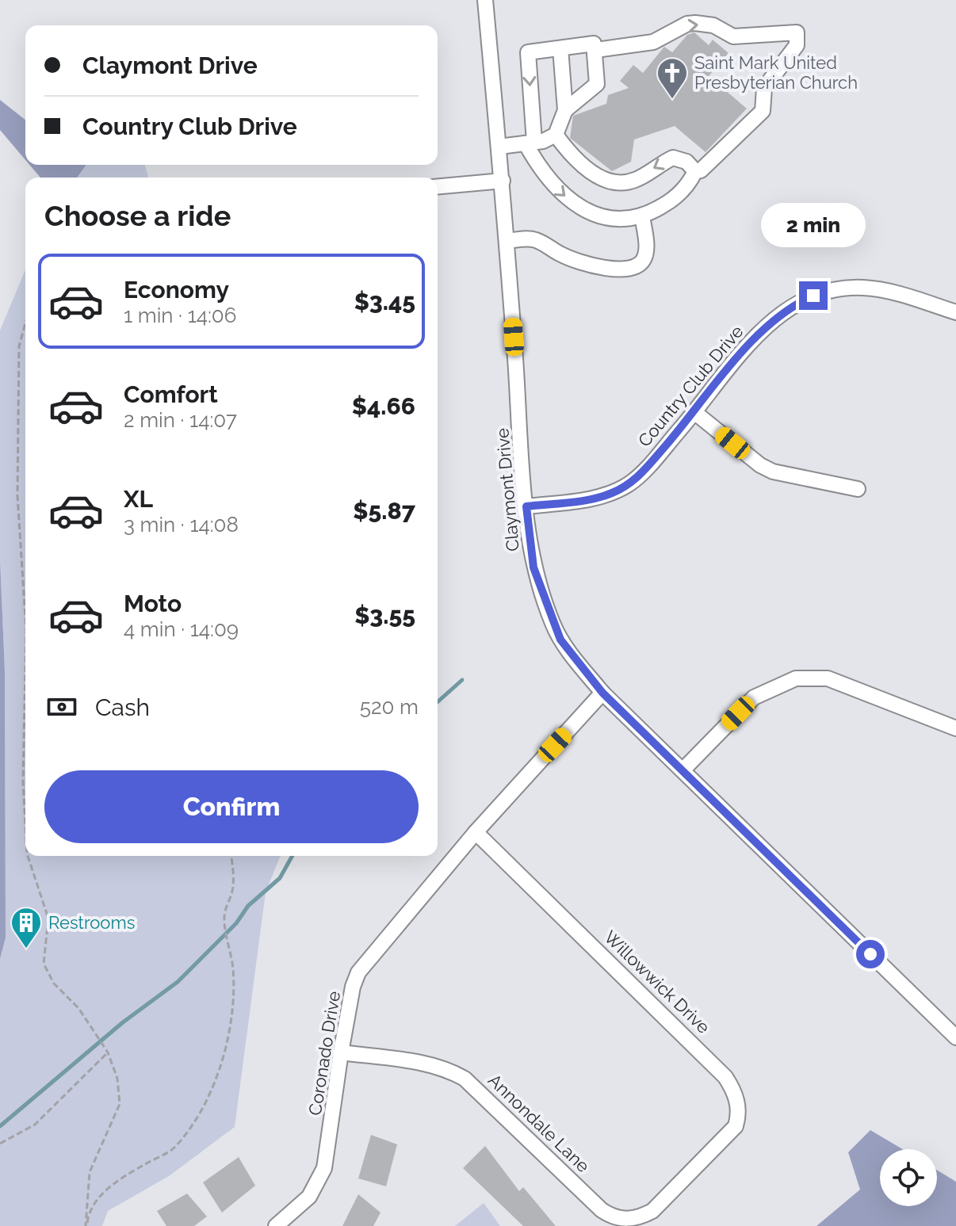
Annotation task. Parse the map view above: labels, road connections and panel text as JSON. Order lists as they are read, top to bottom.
{
  "streets": {
    "street": [
      "Country Club Drive",
      "Claymont Drive",
      "Willowwick Drive",
      "Coronado Drive",
      "Annondale Lane"
    ]
  },
  "crossings": [
    ["Country Club Drive", "Claymont Drive"],
    ["Claymont Drive", "Coronado Drive"],
    ["Willowwick Drive", "Coronado Drive"],
    ["Willowwick Drive", "Annondale Lane"],
    ["Coronado Drive", "Annondale Lane"]
  ],
  "places": {
    "church": ["Saint Mark United Presbyterian Church"],
    "building": ["Restrooms"]
  },
  "page": {
    "banner": ["Claymont Drive", "Country Club Drive"],
    "heading": "Choose a ride",
    "bubble": "2 min",
    "list": [
      {
        "name": "Economy",
        "note": "1 min · 14:06",
        "value": "$3.45"
      },
      {
        "name": "Comfort",
        "note": "2 min · 14:07",
        "value": "$4.66"
      },
      {
        "name": "XL",
        "note": "3 min · 14:08",
        "value": "$5.87"
      },
      {
        "name": "Moto",
        "note": "4 min · 14:09",
        "value": "$3.55"
      }
    ],
    "pay": ["Cash", "520 m"],
    "buttons": "Confirm"
  }
}
